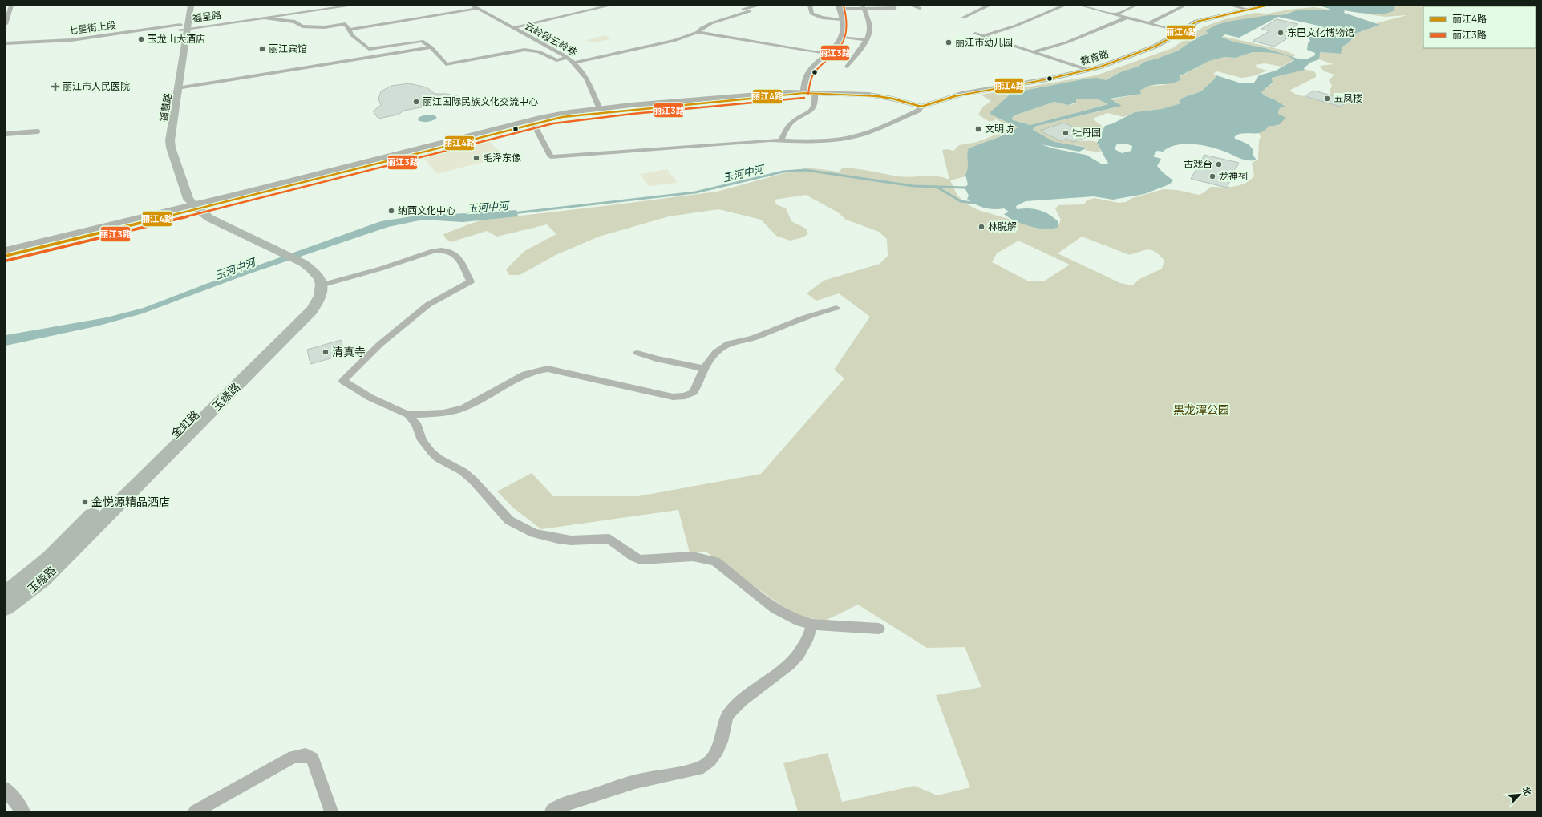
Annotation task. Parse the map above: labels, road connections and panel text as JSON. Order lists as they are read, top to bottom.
{
  "streets": {
    "main road": [
      "教育路",
      "福慧路",
      "玉缘路",
      "金虹路"
    ],
    "street": ["福星路", "七星街上段", "云岭段云岭巷"]
  },
  "crossings": [
    ["福星路", "七星街上段"],
    ["福星路", "福慧路"],
    ["七星街上段", "福慧路"],
    ["福慧路", "金虹路"]
  ],
  "water": ["玉河中河"],
  "parks": ["黑龙潭公园"],
  "places": {
    "other": [
      "东巴文化博物馆",
      "玉龙山大酒店",
      "丽江市幼儿园",
      "丽江宾馆",
      "五凤楼",
      "丽江国际民族文化交流中心",
      "文明坊",
      "牡丹园",
      "毛泽东像",
      "古戏台",
      "龙神祠",
      "纳西文化中心",
      "林脱解",
      "清真寺",
      "金悦源精品酒店"
    ],
    "health": ["丽江市人民医院"]
  },
  "lines": ["transit line 丽江4路", "transit line 丽江3路"],
  "legend": ["丽江4路", "丽江3路"],
  "north": "top right"
}
